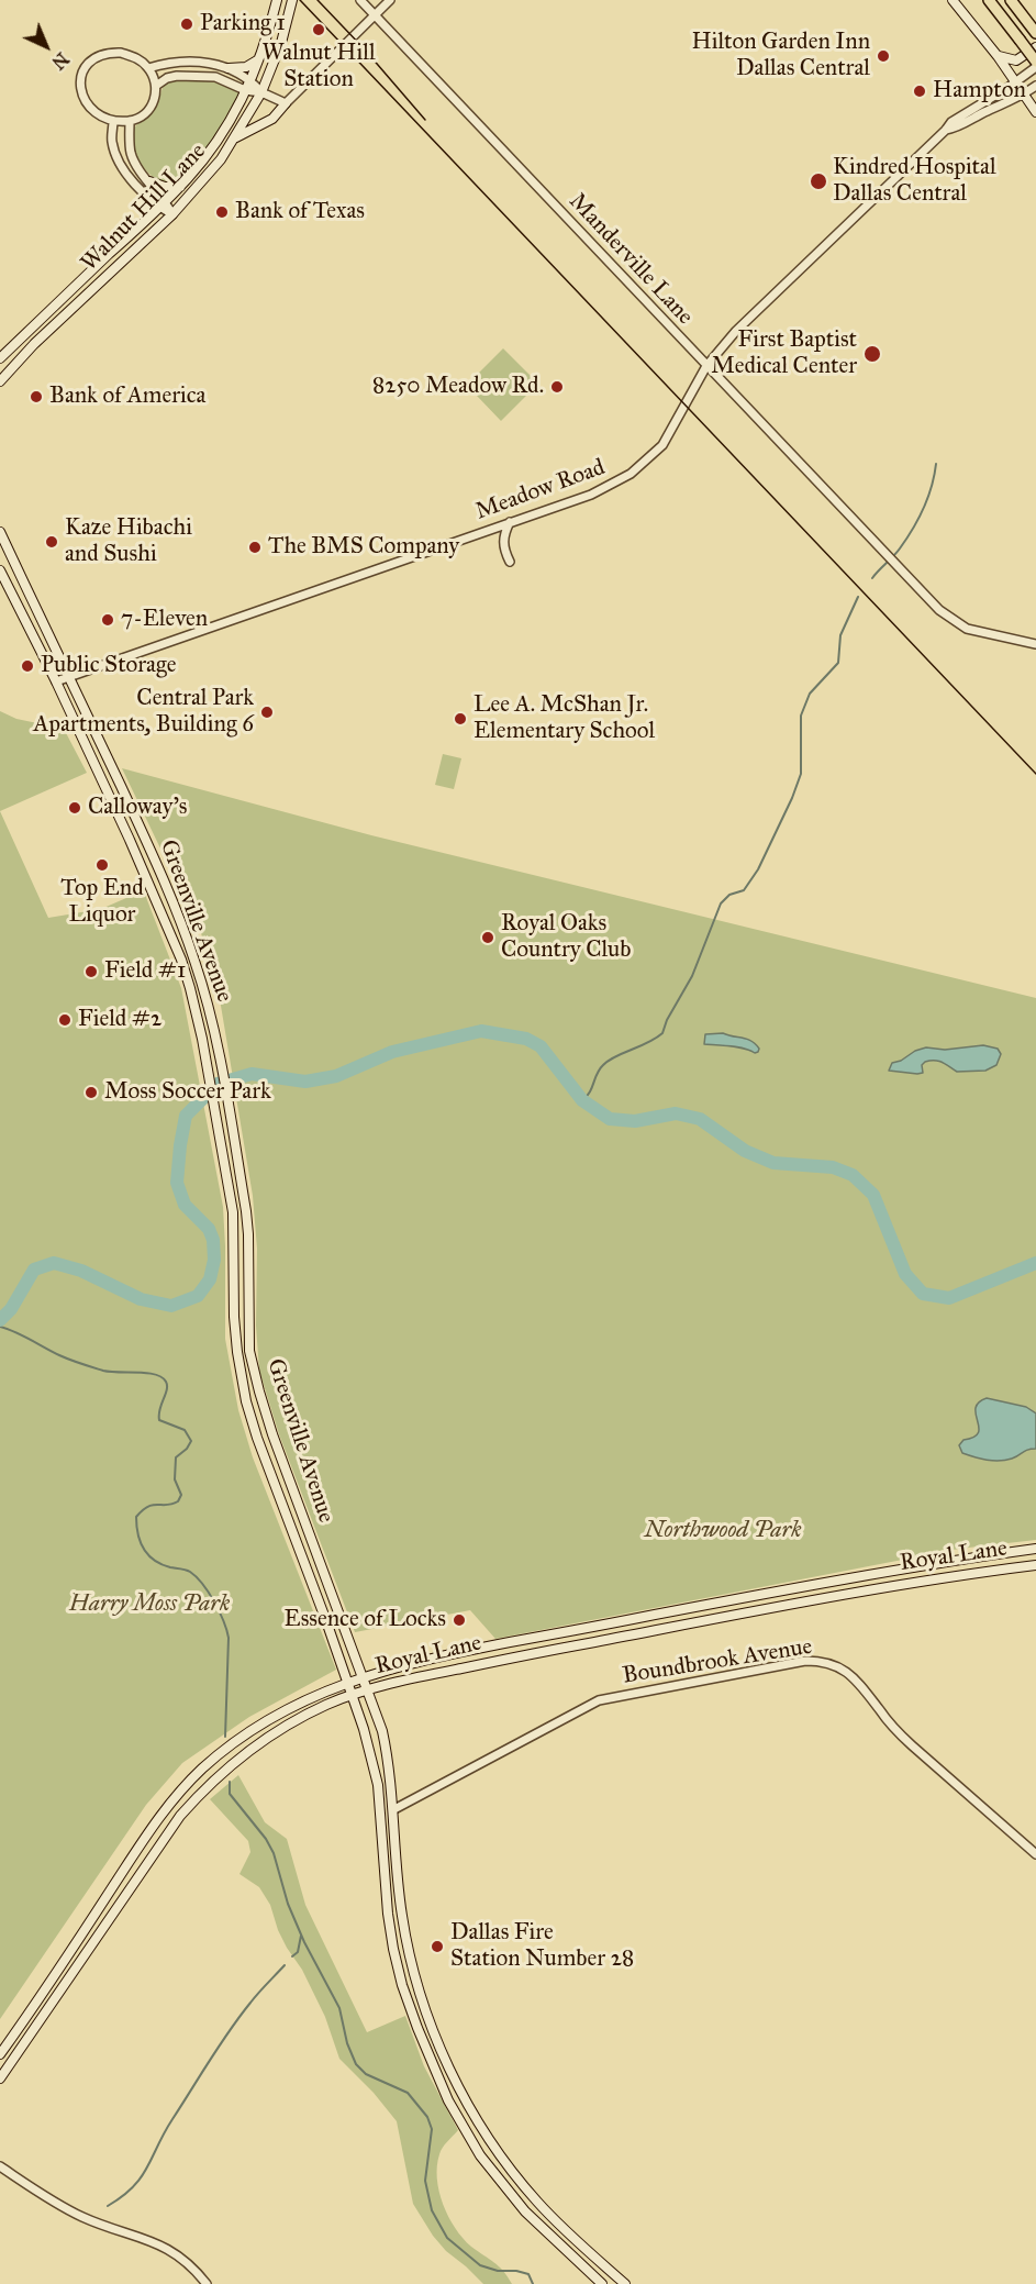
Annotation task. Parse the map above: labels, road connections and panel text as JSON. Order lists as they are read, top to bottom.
{
  "streets": {
    "main road": ["Walnut Hill Lane", "Greenville Avenue", "Royal Lane"],
    "street": ["Manderville Lane", "Meadow Road", "Boundbrook Avenue"]
  },
  "crossings": [
    ["Manderville Lane", "Meadow Road"],
    ["Meadow Road", "Greenville Avenue"],
    ["Greenville Avenue", "Royal Lane"],
    ["Greenville Avenue", "Boundbrook Avenue"]
  ],
  "parks": ["Northwood Park", "Harry Moss Park"],
  "places": [
    "Parking 1",
    "Walnut Hill Station",
    "Hilton Garden Inn Dallas Central",
    "Hampton",
    "Kindred Hospital Dallas Central",
    "Bank of Texas",
    "First Baptist Medical Center",
    "8250 Meadow Rd.",
    "Bank of America",
    "Kaze Hibachi and Sushi",
    "The BMS Company",
    "7-Eleven",
    "Public Storage",
    "Central Park Apartments, Building 6",
    "Lee A. McShan Jr. Elementary School",
    "Calloway's",
    "Top End Liquor",
    "Royal Oaks Country Club",
    "Field #1",
    "Field #2",
    "Moss Soccer Park",
    "Essence of Locks",
    "Dallas Fire Station Number 28"
  ],
  "north": "bottom right"
}
